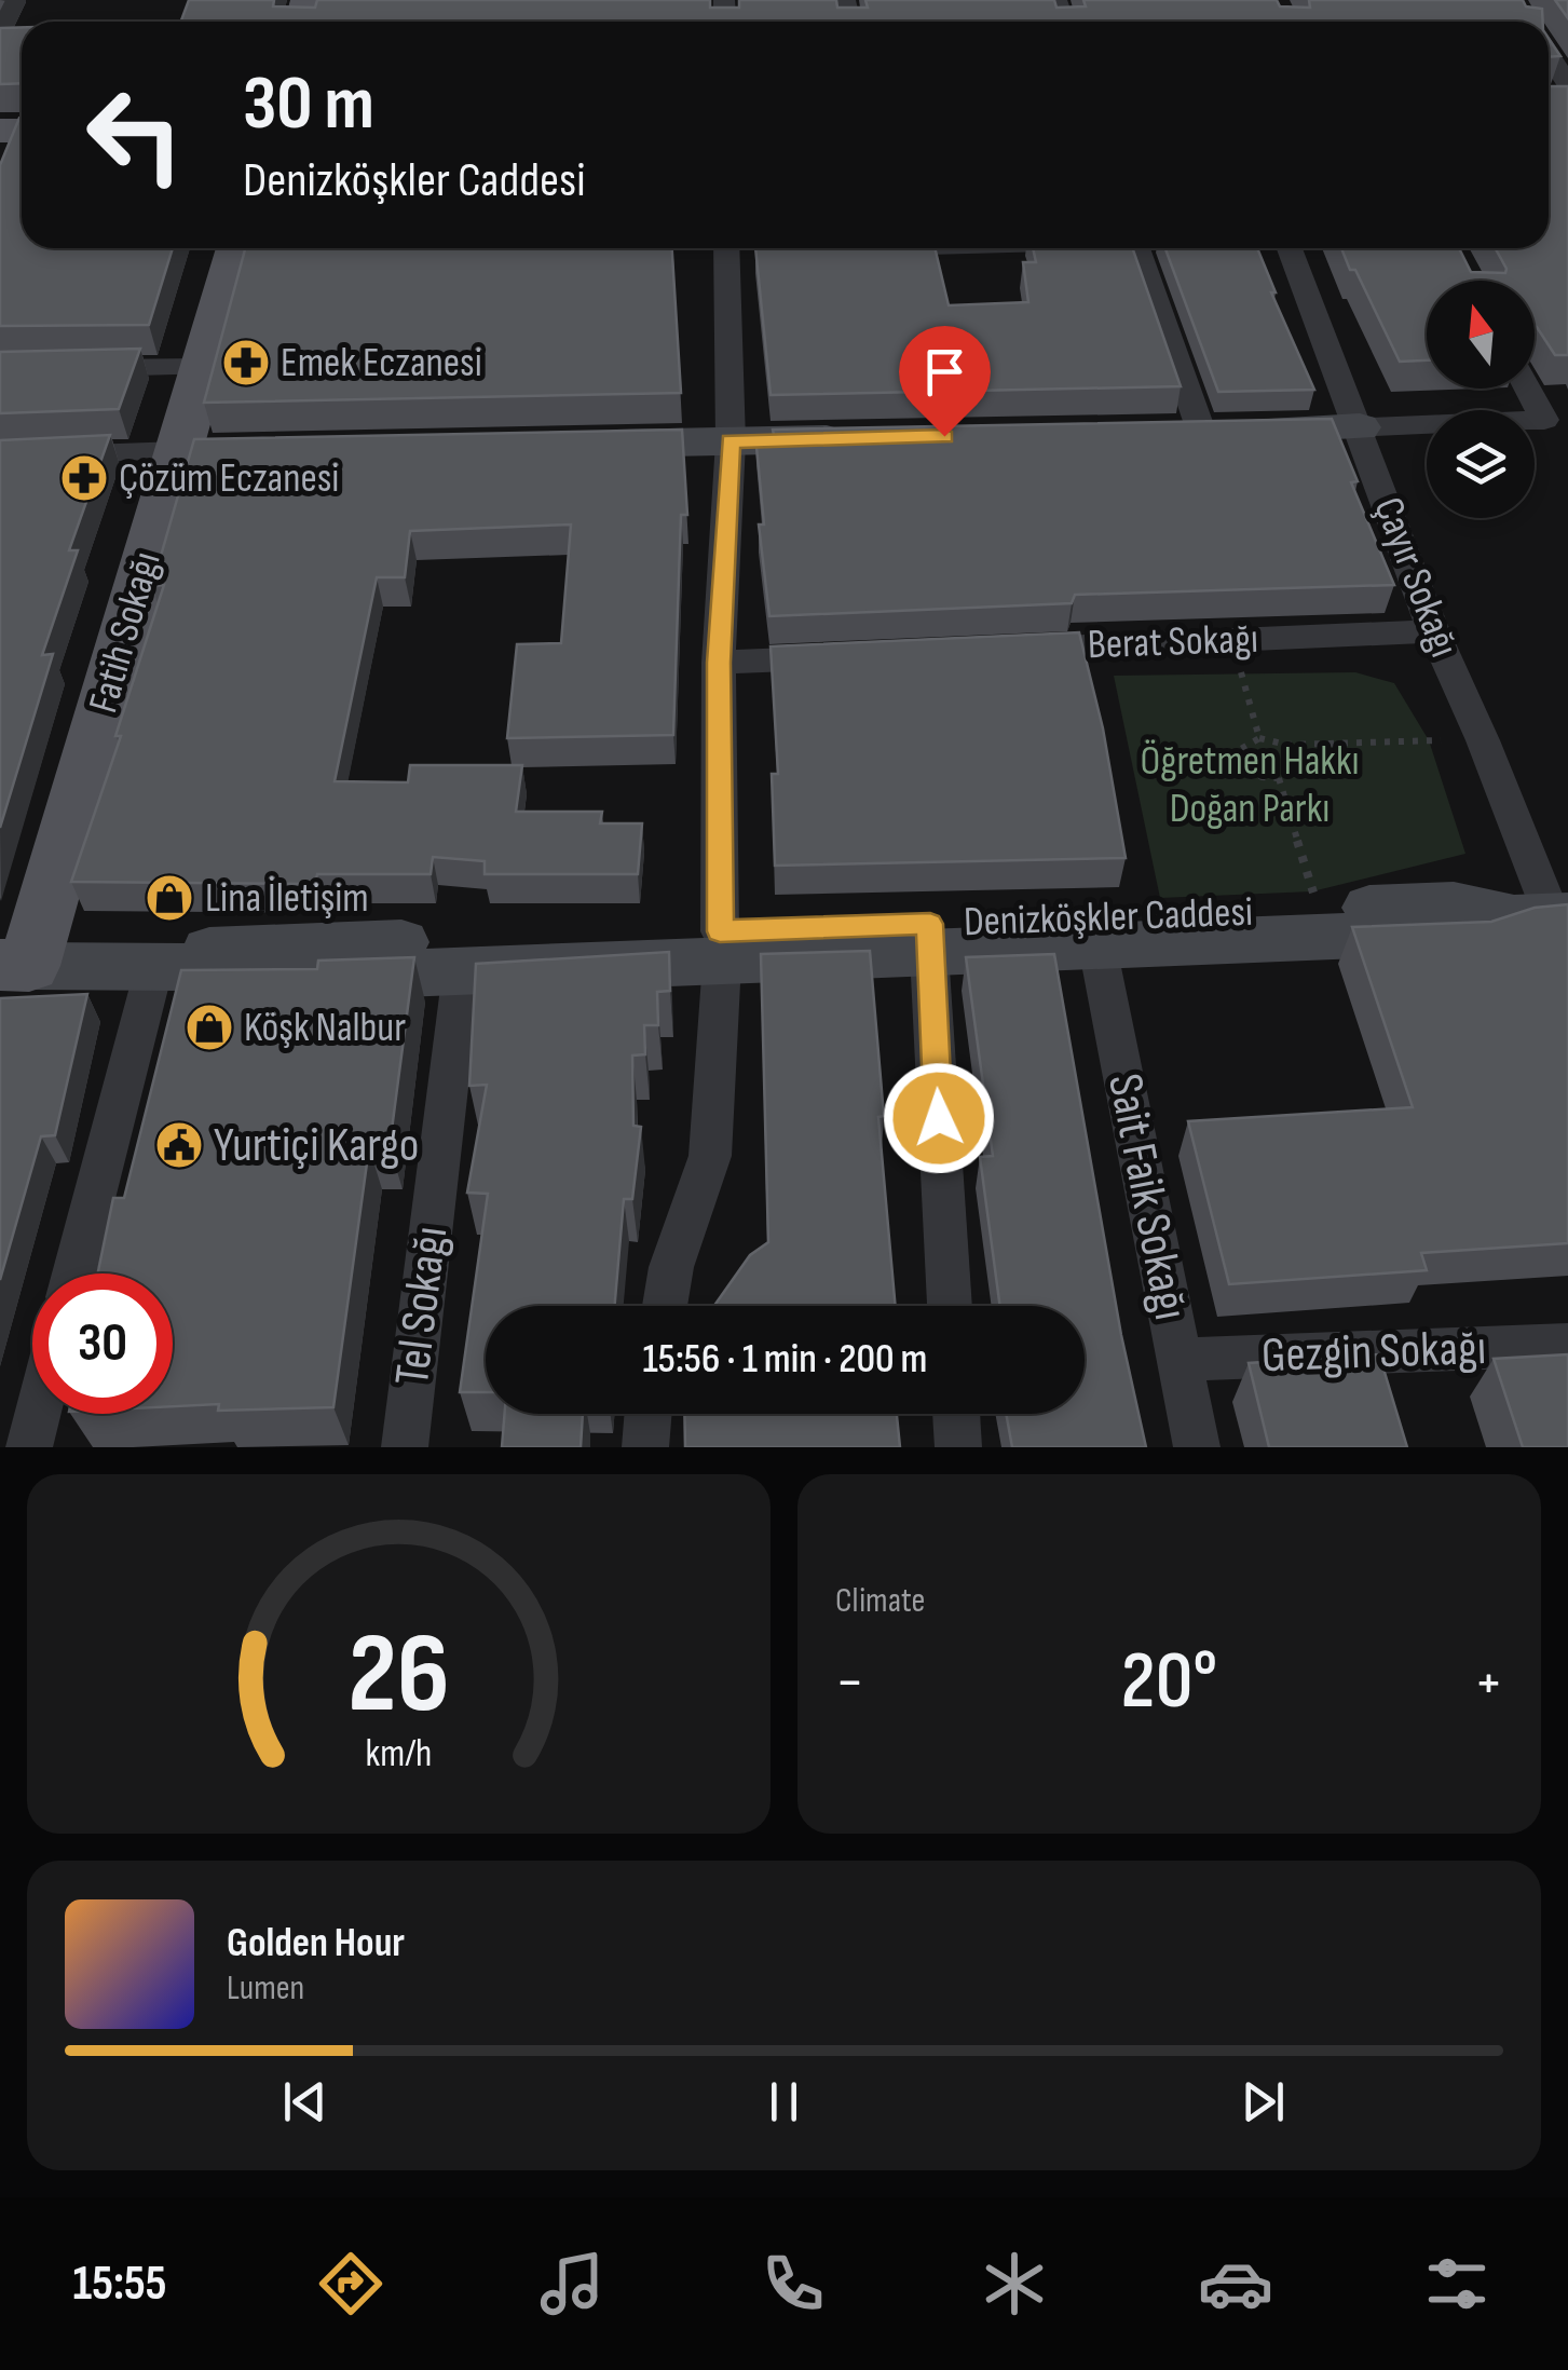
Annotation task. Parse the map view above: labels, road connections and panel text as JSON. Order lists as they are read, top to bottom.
{
  "streets": {
    "main road": ["Fatih Sokağı"],
    "street": [
      "Çayır Sokağı",
      "Berat Sokağı",
      "Denizköşkler Caddesi",
      "Sait Faik Sokağı",
      "Tel Sokağı",
      "Gezgin Sokağı"
    ]
  },
  "crossings": [
    ["Çayır Sokağı", "Berat Sokağı"],
    ["Çayır Sokağı", "Denizköşkler Caddesi"],
    ["Fatih Sokağı", "Denizköşkler Caddesi"],
    ["Denizköşkler Caddesi", "Sait Faik Sokağı"],
    ["Denizköşkler Caddesi", "Tel Sokağı"],
    ["Sait Faik Sokağı", "Gezgin Sokağı"]
  ],
  "parks": ["Öğretmen Hakkı Doğan Parkı"],
  "places": {
    "pharmacy": ["Emek Eczanesi", "Çözüm Eczanesi"],
    "shop": ["Lina İletişim", "Köşk Nalbur"],
    "public building": ["Yurtiçi Kargo"]
  },
  "north": "top",
  "page": {
    "turn": ["30 m", "Denizköşkler Caddesi"],
    "limit": "30",
    "trip": "15:56 · 1 min · 200 m",
    "tile": "Climate",
    "heat": ["−", "20°", "+"],
    "song": ["Golden Hour", "Lumen"],
    "tabs": "15:55",
    "gauge": ["26", "km/h"]
  }
}
